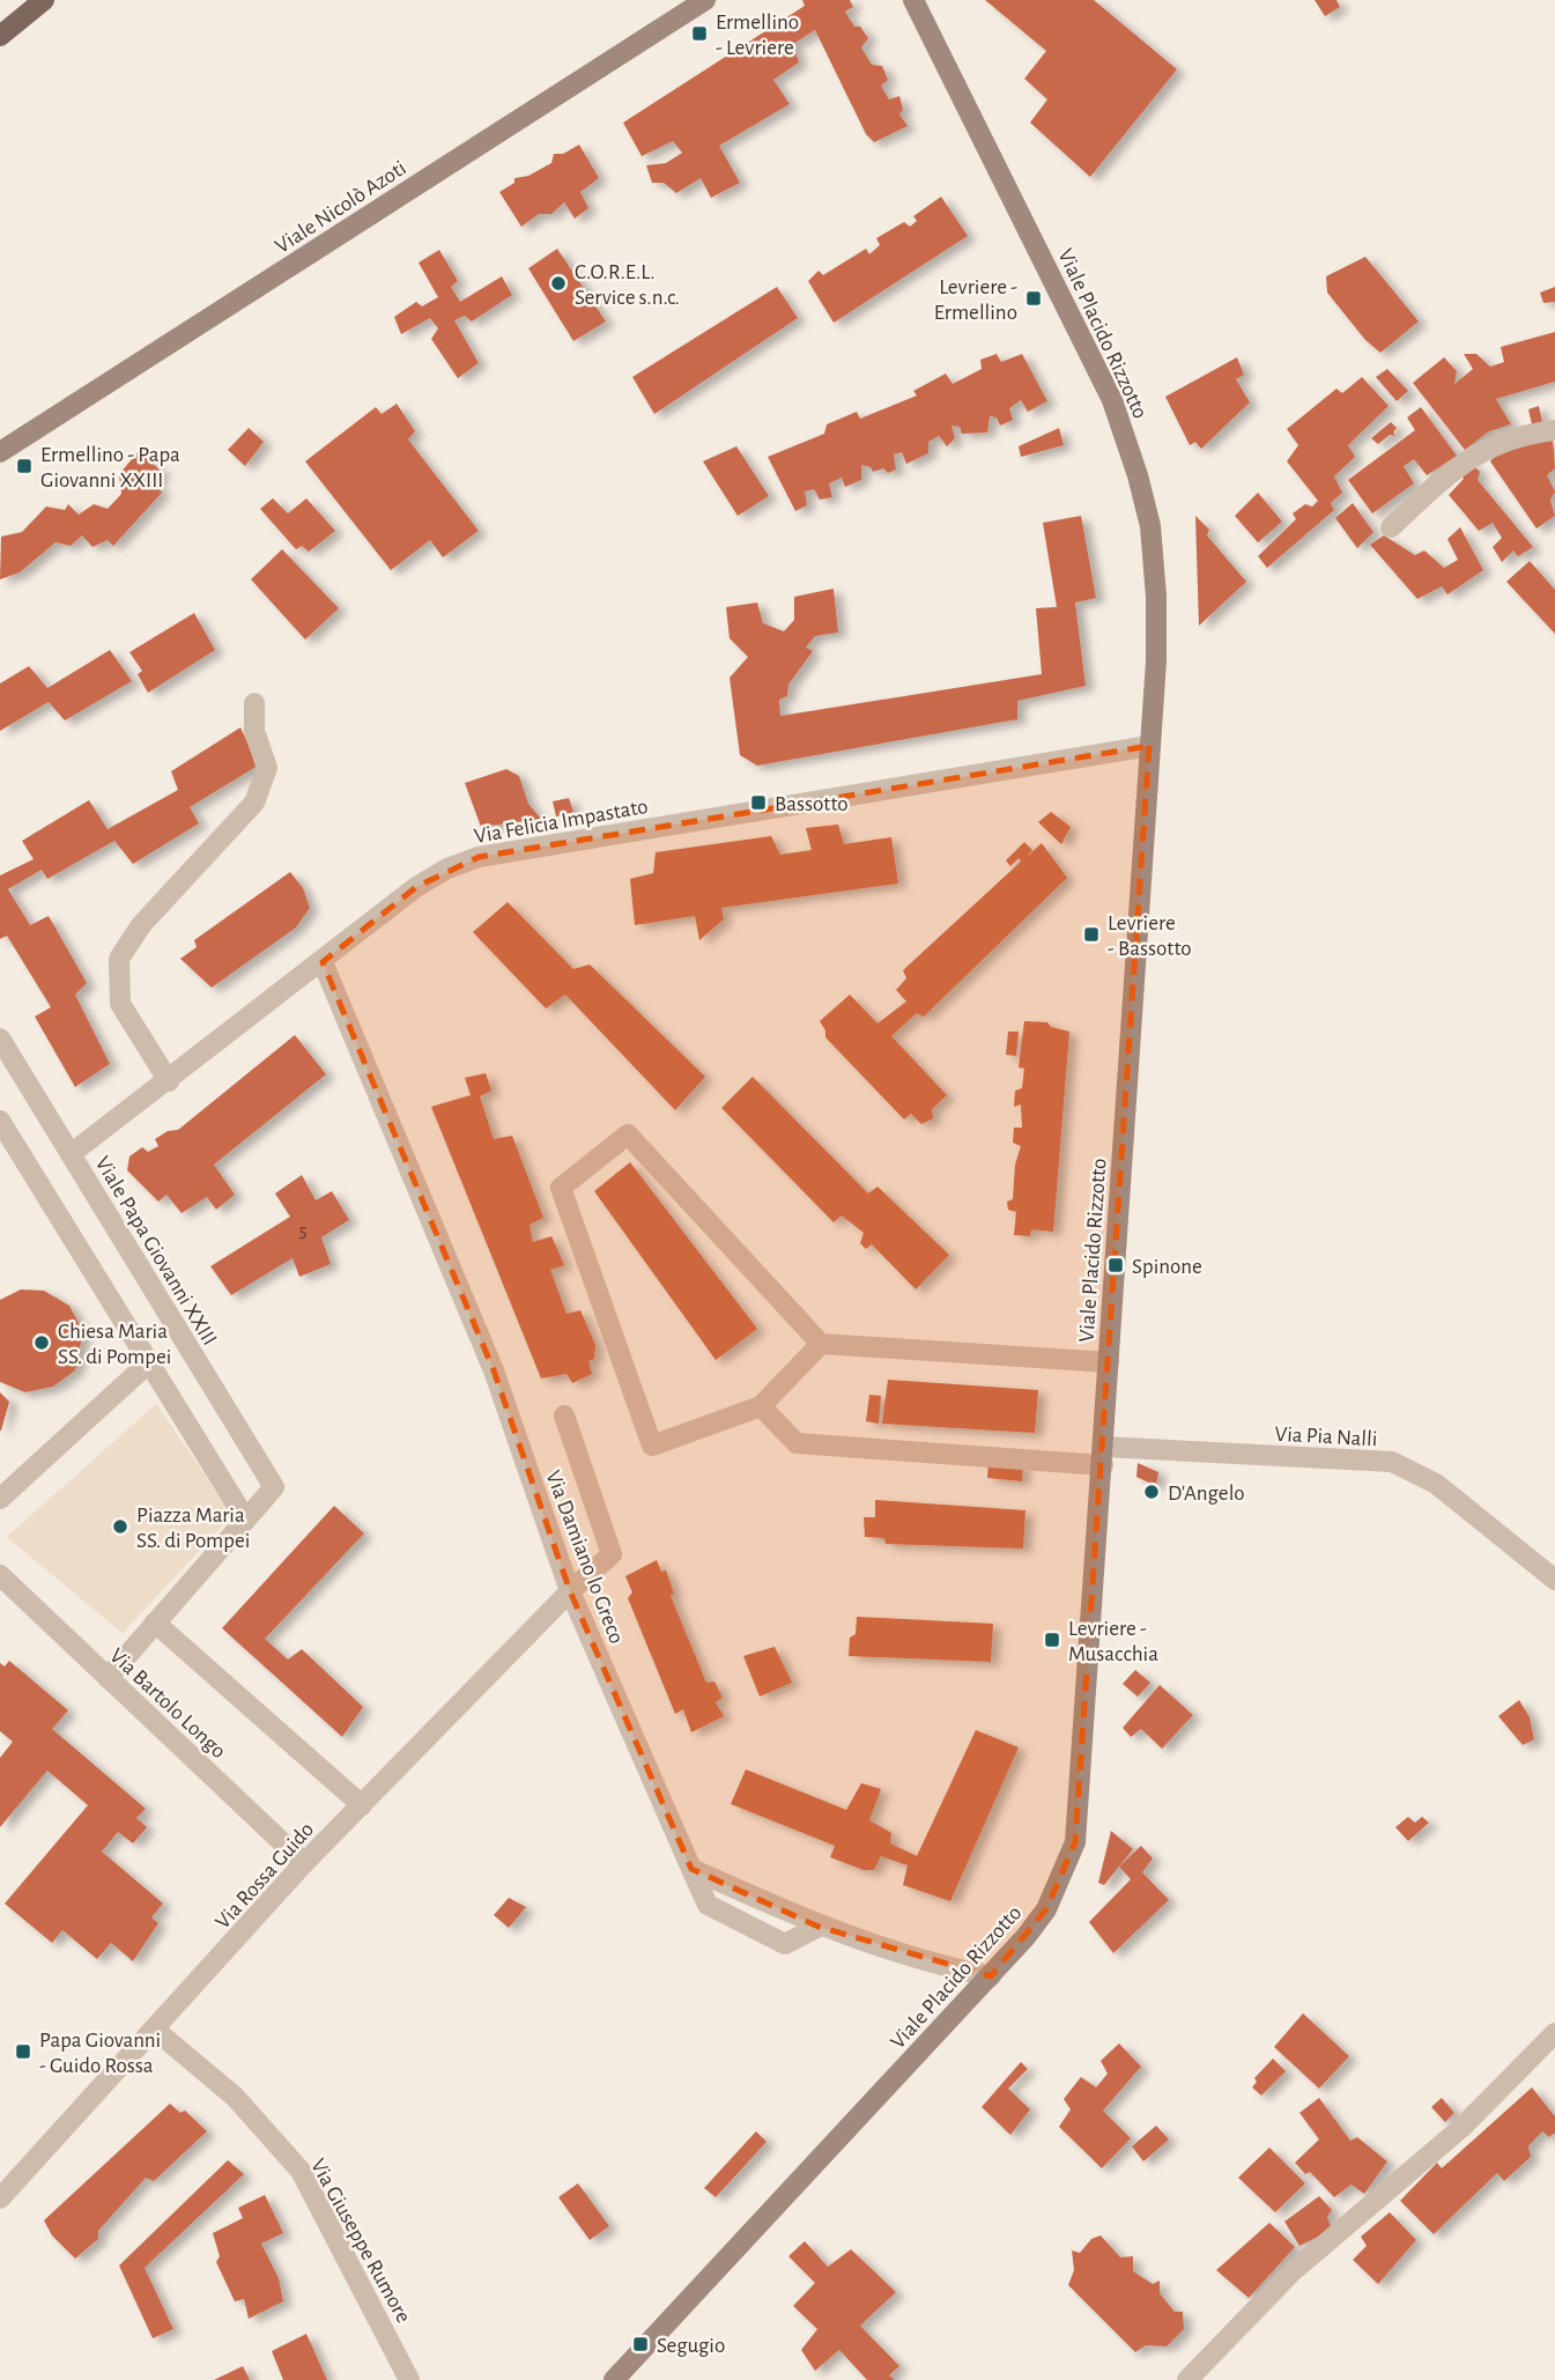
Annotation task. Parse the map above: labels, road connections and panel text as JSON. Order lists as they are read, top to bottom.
{
  "streets": {
    "street": [
      "Viale Nicolò Azoti",
      "Viale Placido Rizzotto",
      "Via Felicia Impastato",
      "Viale Papa Giovanni XXIII",
      "Via Pia Nalli",
      "Via Damiano lo Greco",
      "Via Bartolo Longo",
      "Via Rossa Guido",
      "Via Giuseppe Rumore"
    ]
  },
  "crossings": [
    ["Viale Placido Rizzotto", "Via Felicia Impastato"],
    ["Viale Placido Rizzotto", "Via Pia Nalli"],
    ["Via Felicia Impastato", "Viale Papa Giovanni XXIII"],
    ["Via Felicia Impastato", "Via Damiano lo Greco"],
    ["Via Damiano lo Greco", "Via Rossa Guido"],
    ["Via Bartolo Longo", "Via Rossa Guido"],
    ["Via Rossa Guido", "Via Giuseppe Rumore"]
  ],
  "places": {
    "transit": [
      "Ermellino - Levriere",
      "Levriere - Ermellino",
      "Ermellino - Papa Giovanni XXIII",
      "Bassotto",
      "Levriere - Bassotto",
      "Spinone",
      "Levriere - Musacchia",
      "Papa Giovanni - Guido Rossa",
      "Segugio"
    ],
    "other": [
      "C.O.R.E.L. Service s.n.c.",
      "Chiesa Maria SS. di Pompei",
      "D'Angelo",
      "Piazza Maria SS. di Pompei"
    ]
  },
  "house_numbers": ["5"]
}
